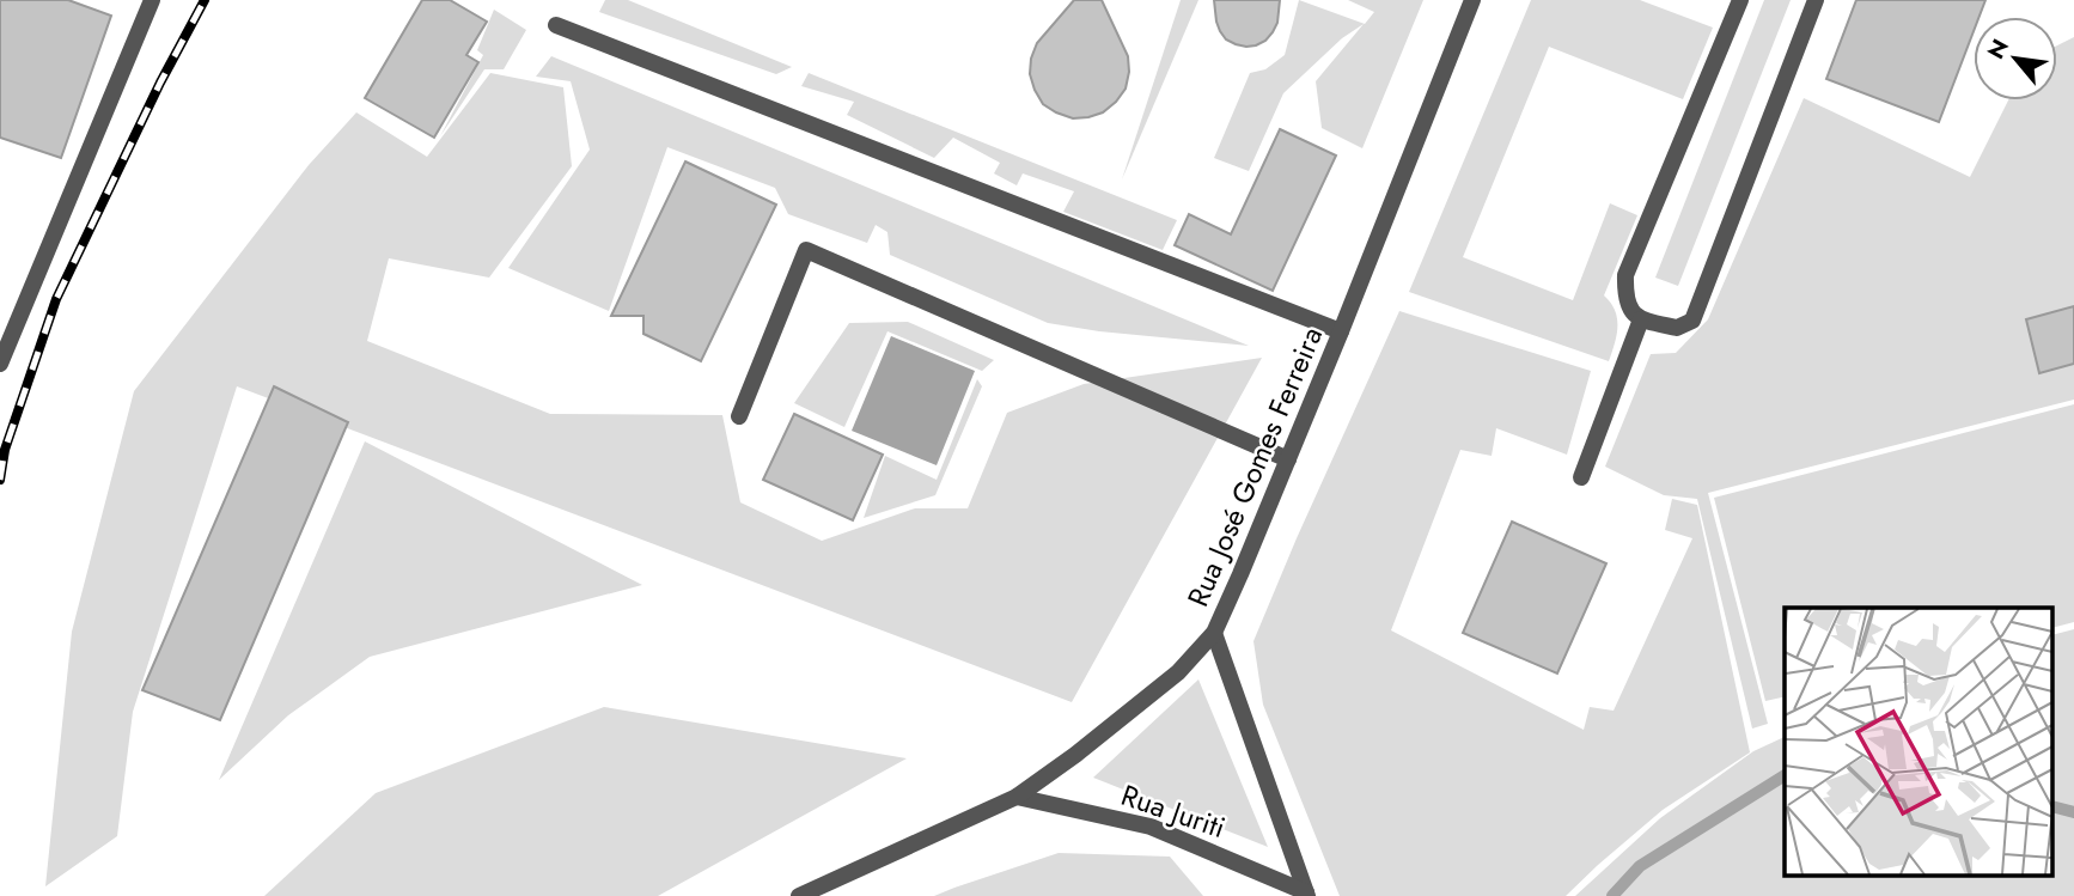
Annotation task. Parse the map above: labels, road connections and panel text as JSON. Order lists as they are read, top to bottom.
{
  "streets": {
    "street": ["Rua José Gomes Ferreira", "Rua Juriti"]
  },
  "crossings": [
    ["Rua José Gomes Ferreira", "Rua Juriti"]
  ],
  "north": "top left"
}
